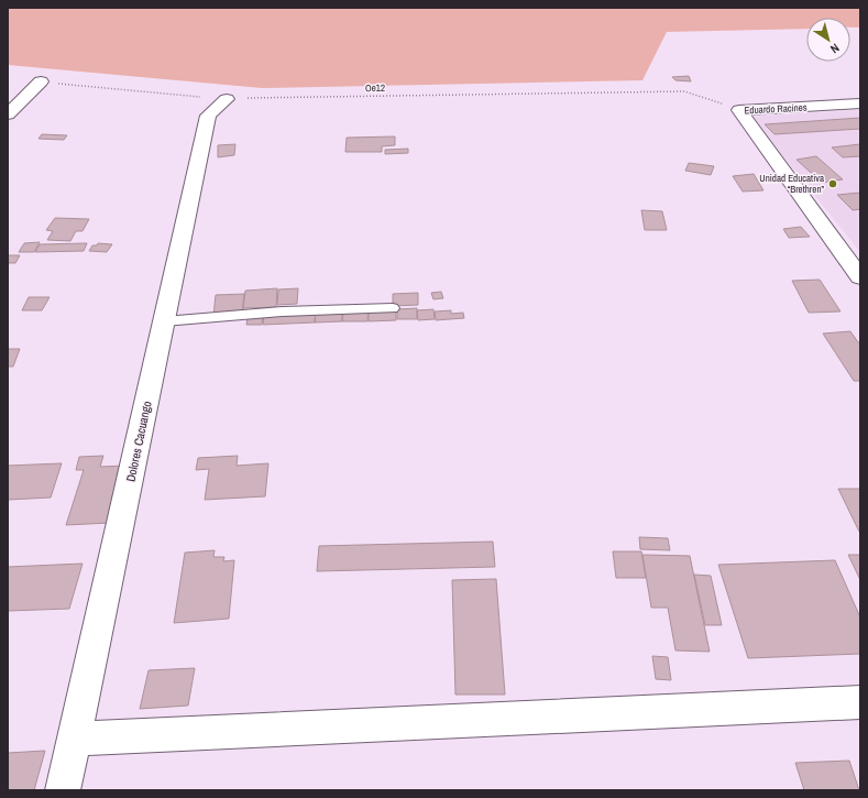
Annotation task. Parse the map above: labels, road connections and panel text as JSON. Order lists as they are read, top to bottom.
{
  "streets": {
    "street": ["Eduardo Racines", "Dolores Cacuango"],
    "path": ["Oe12"]
  },
  "crossings": [
    ["Oe12", "Eduardo Racines"],
    ["Oe12", "Dolores Cacuango"]
  ],
  "places": ["Unidad Educativa “Brethren”"],
  "north": "bottom right"
}
